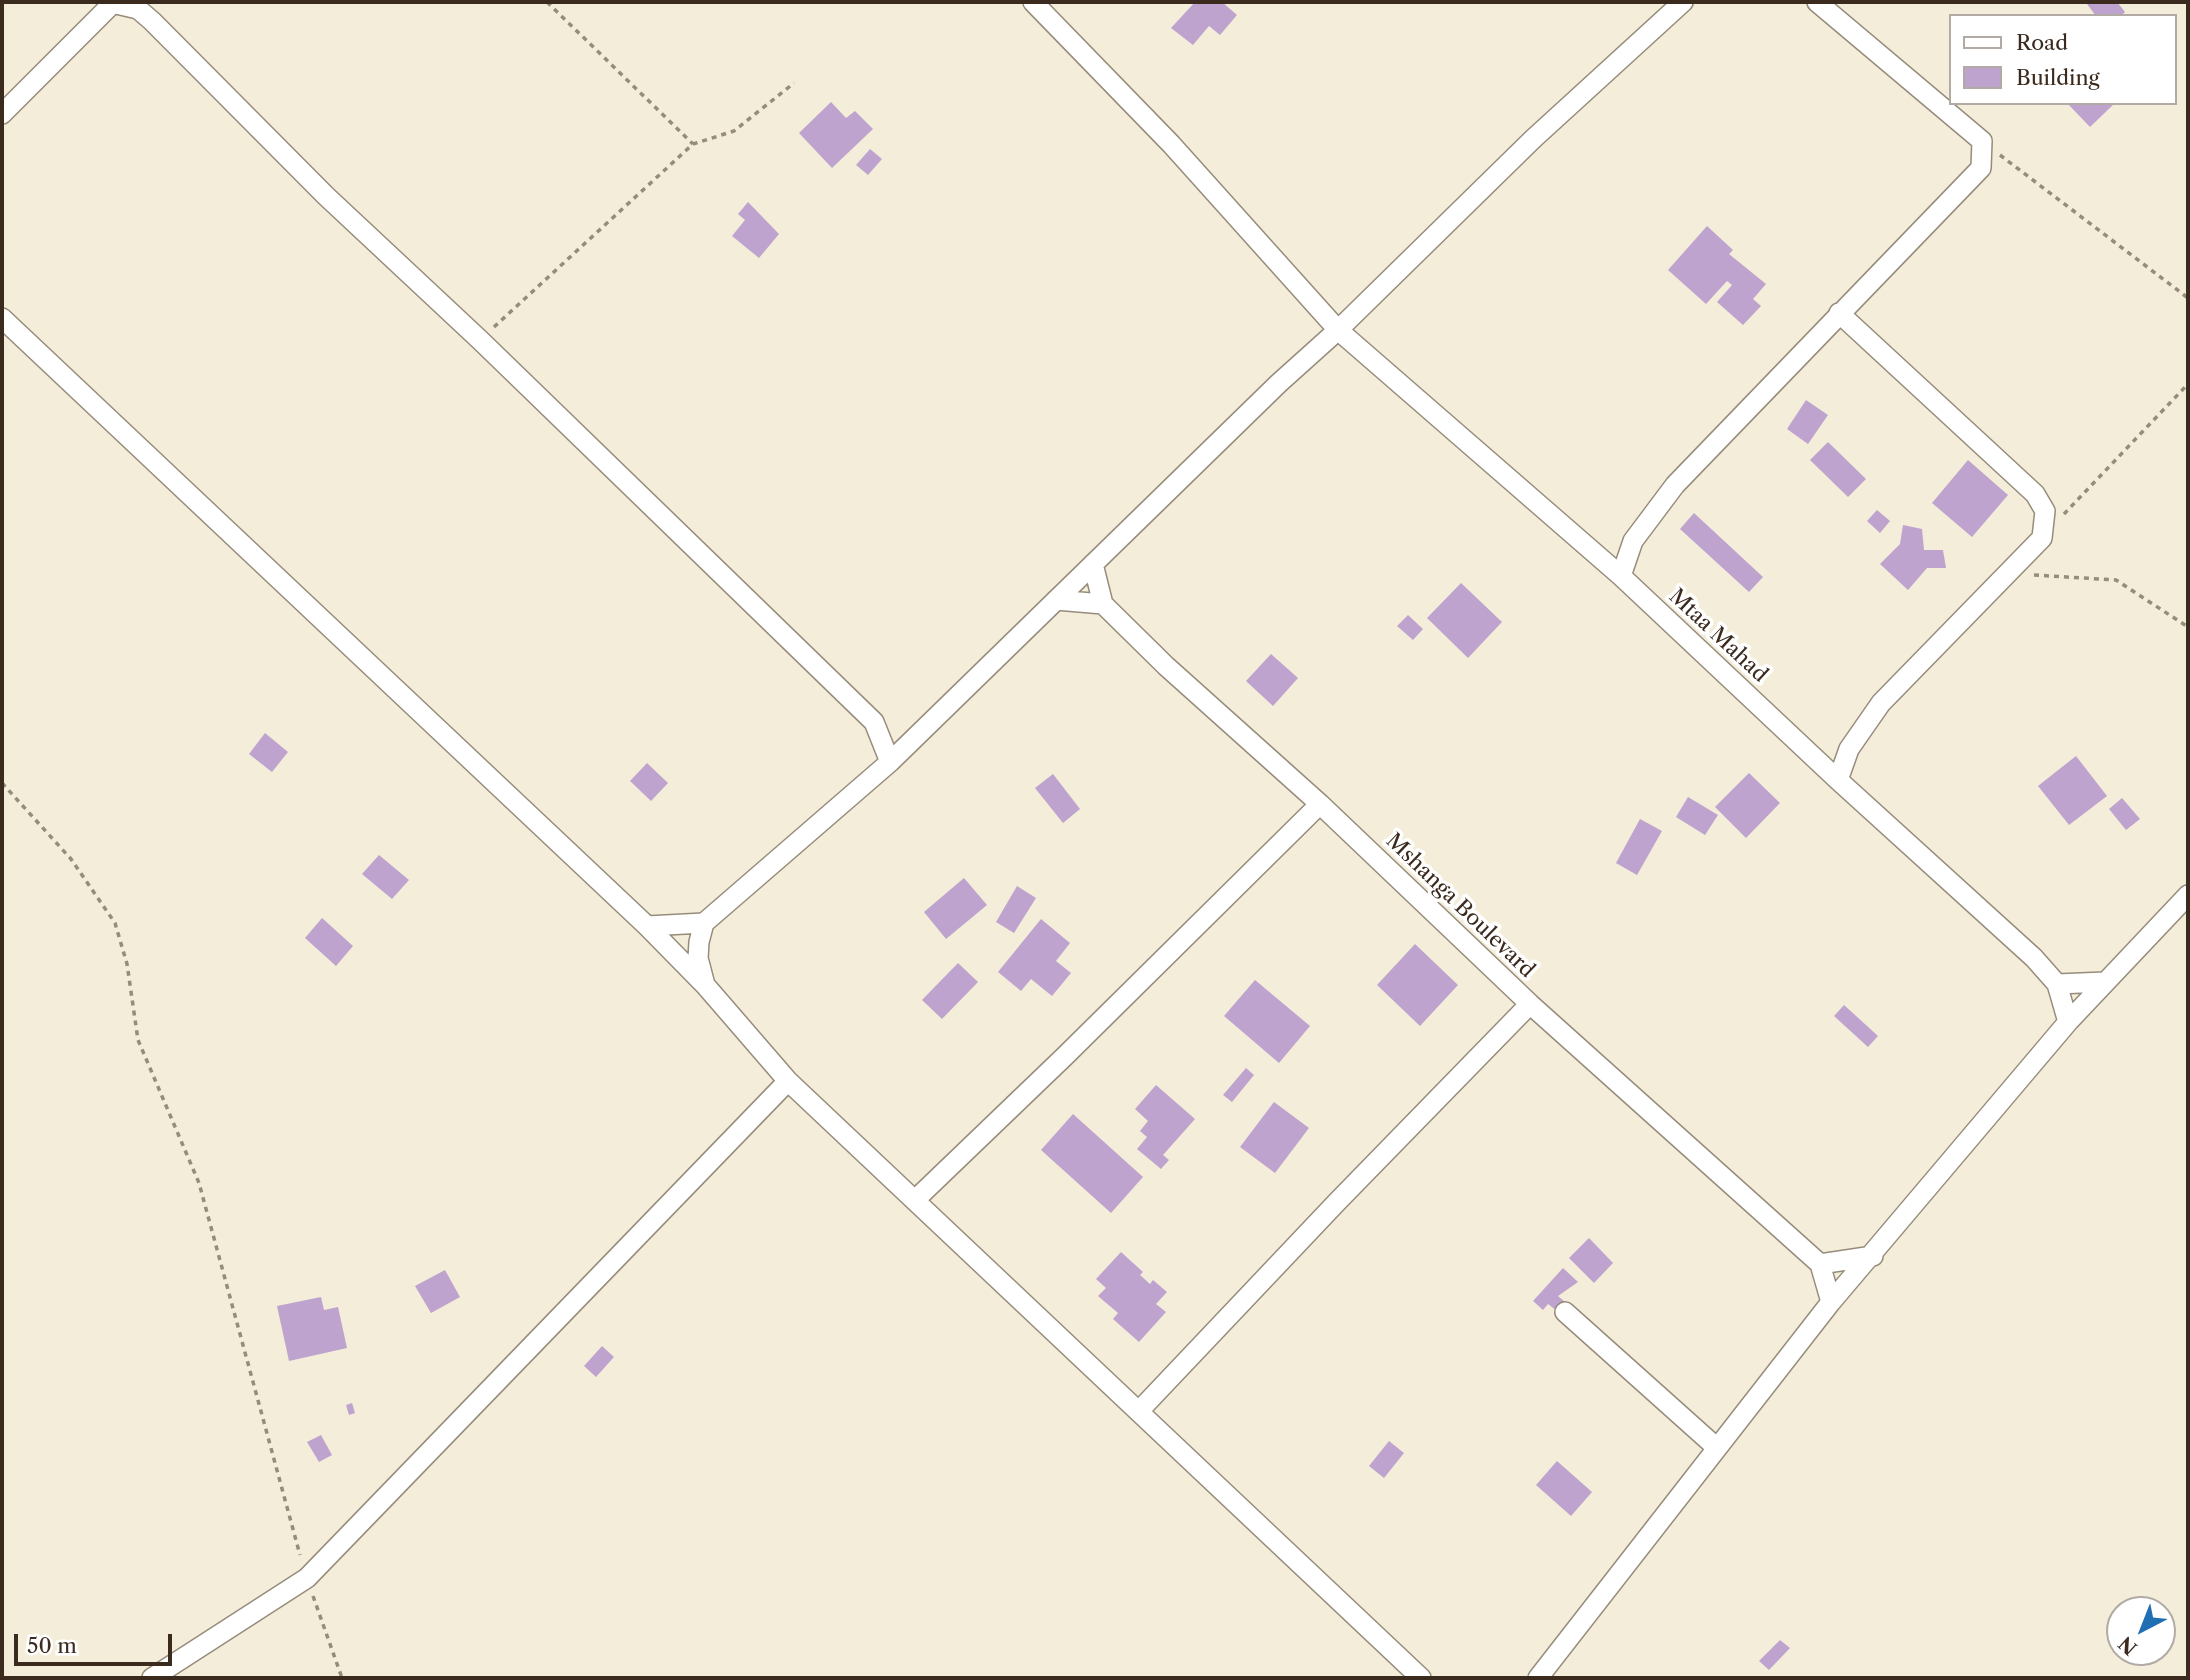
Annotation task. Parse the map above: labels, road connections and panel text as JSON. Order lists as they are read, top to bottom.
{
  "streets": {
    "street": ["Mtaa Mahad", "Mshanga Boulevard"]
  },
  "legend": ["Road", "Building"],
  "scale_bar": "50 m",
  "north": "bottom left"
}
